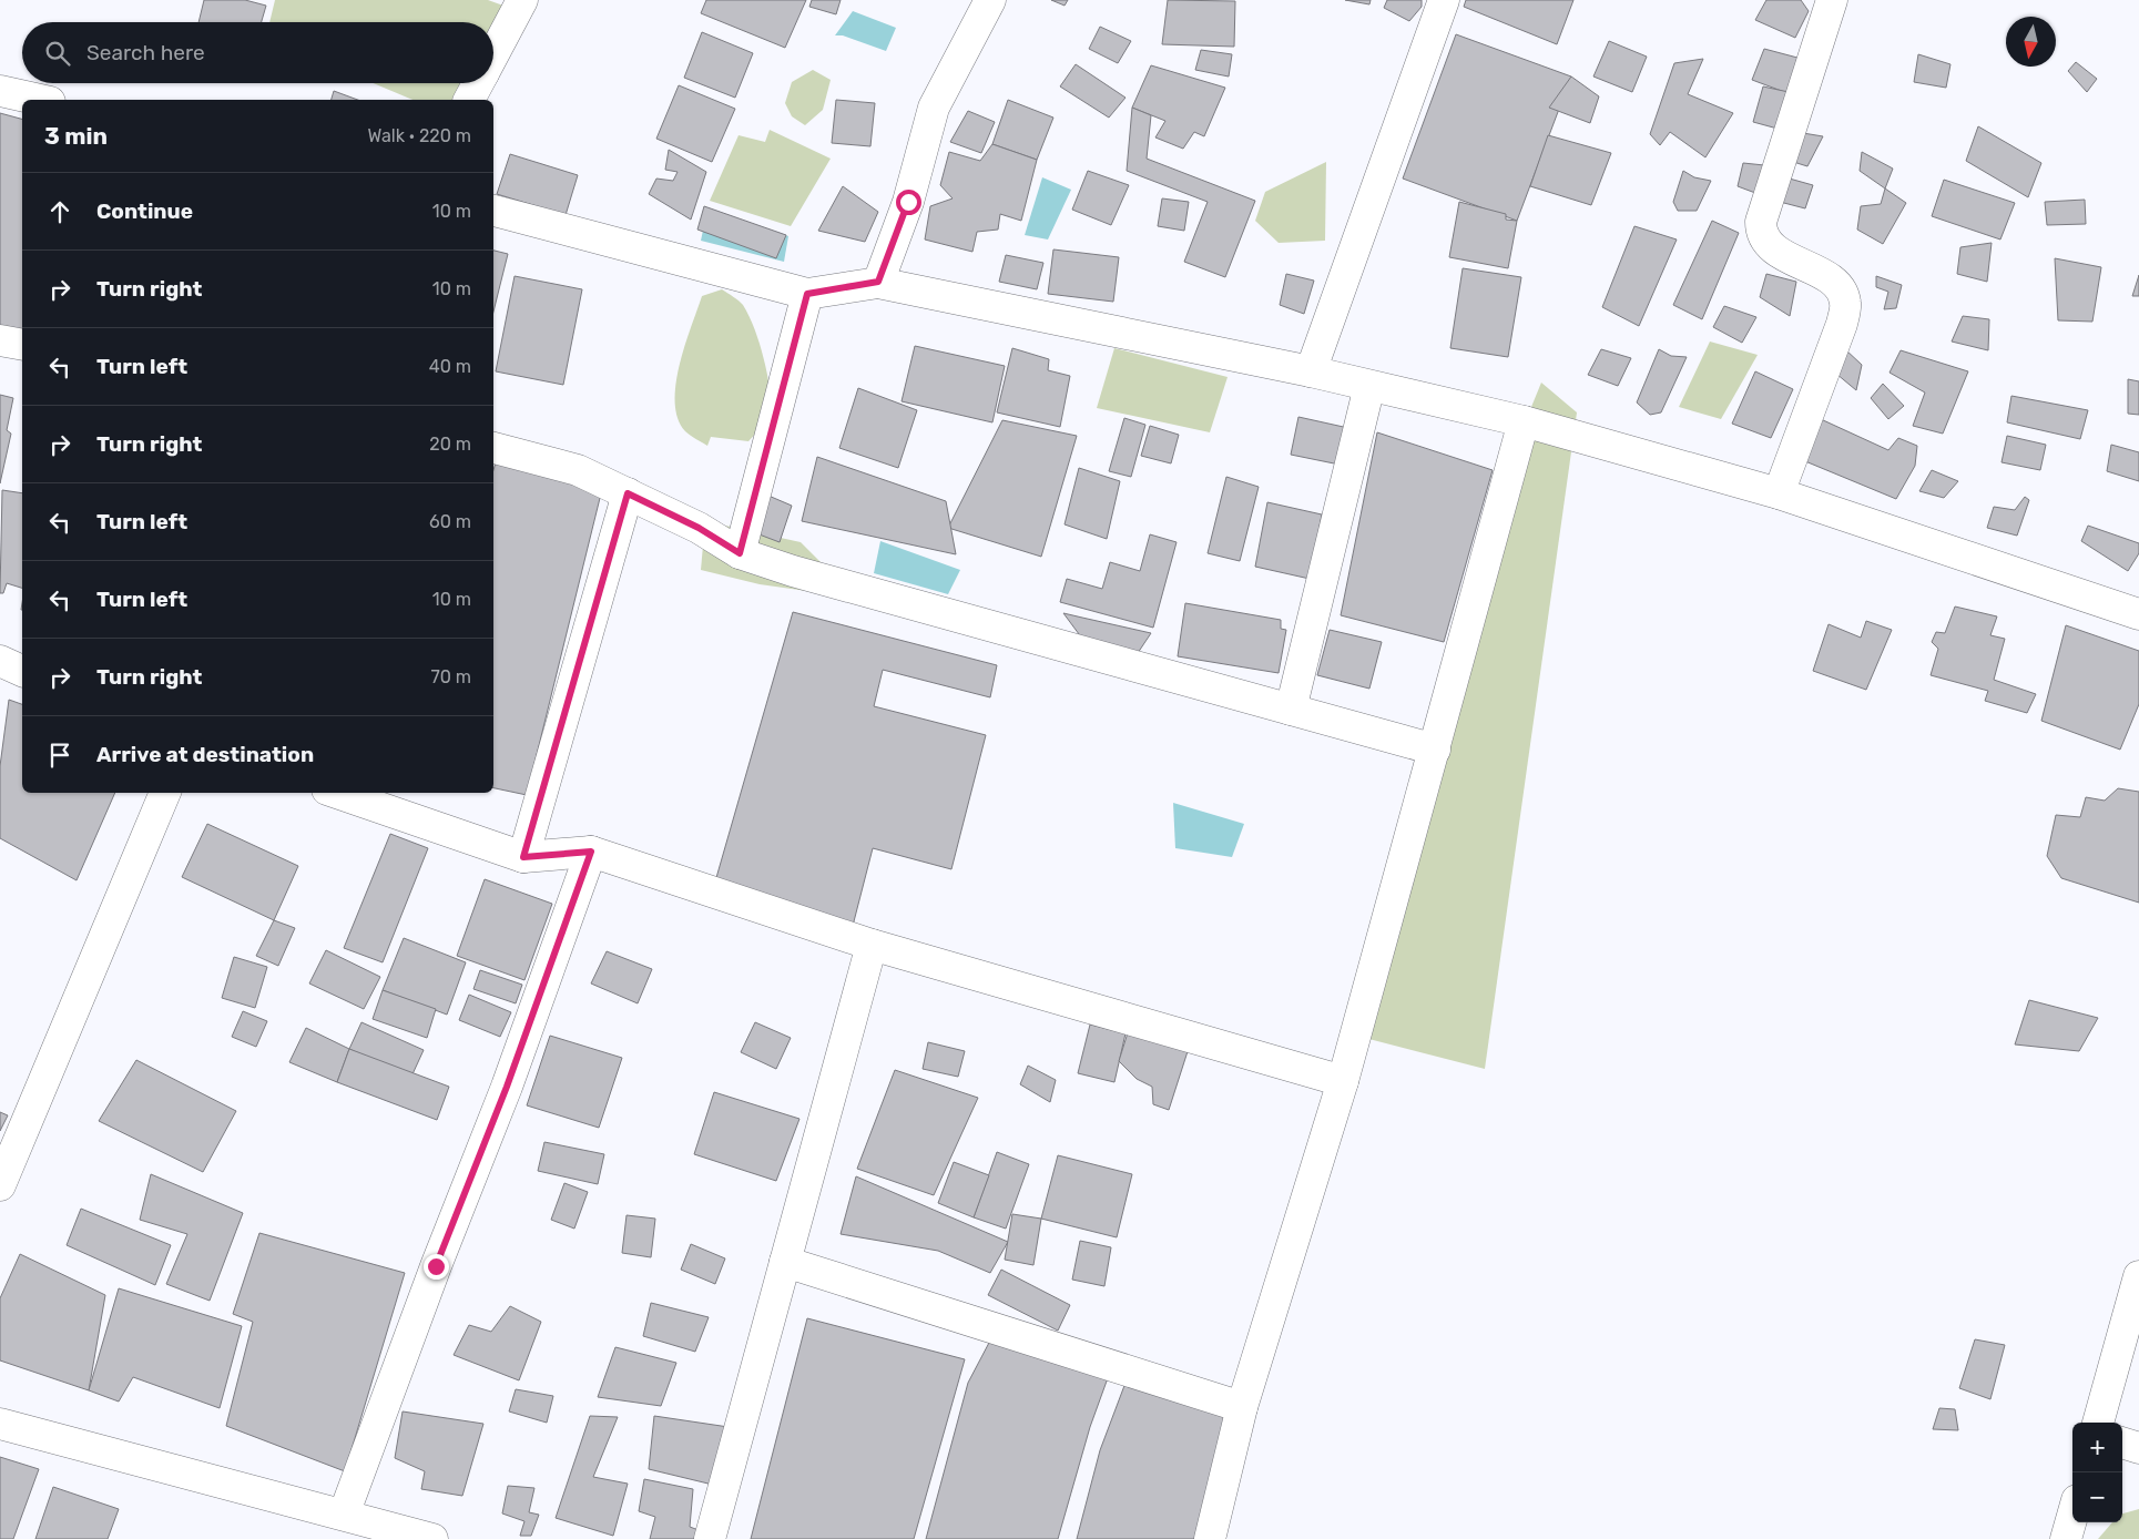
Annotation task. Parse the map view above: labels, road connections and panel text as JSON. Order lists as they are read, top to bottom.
{
  "north": "bottom",
  "page": {
    "search": "Search here",
    "heading": ["3 min", "Walk · 220 m"],
    "list": [
      ["Continue", "10 m"],
      ["Turn right", "10 m"],
      ["Turn left", "40 m"],
      ["Turn right", "20 m"],
      ["Turn left", "60 m"],
      ["Turn left", "10 m"],
      ["Turn right", "70 m"],
      "Arrive at destination"
    ],
    "map_buttons": ["+", "−"]
  }
}
